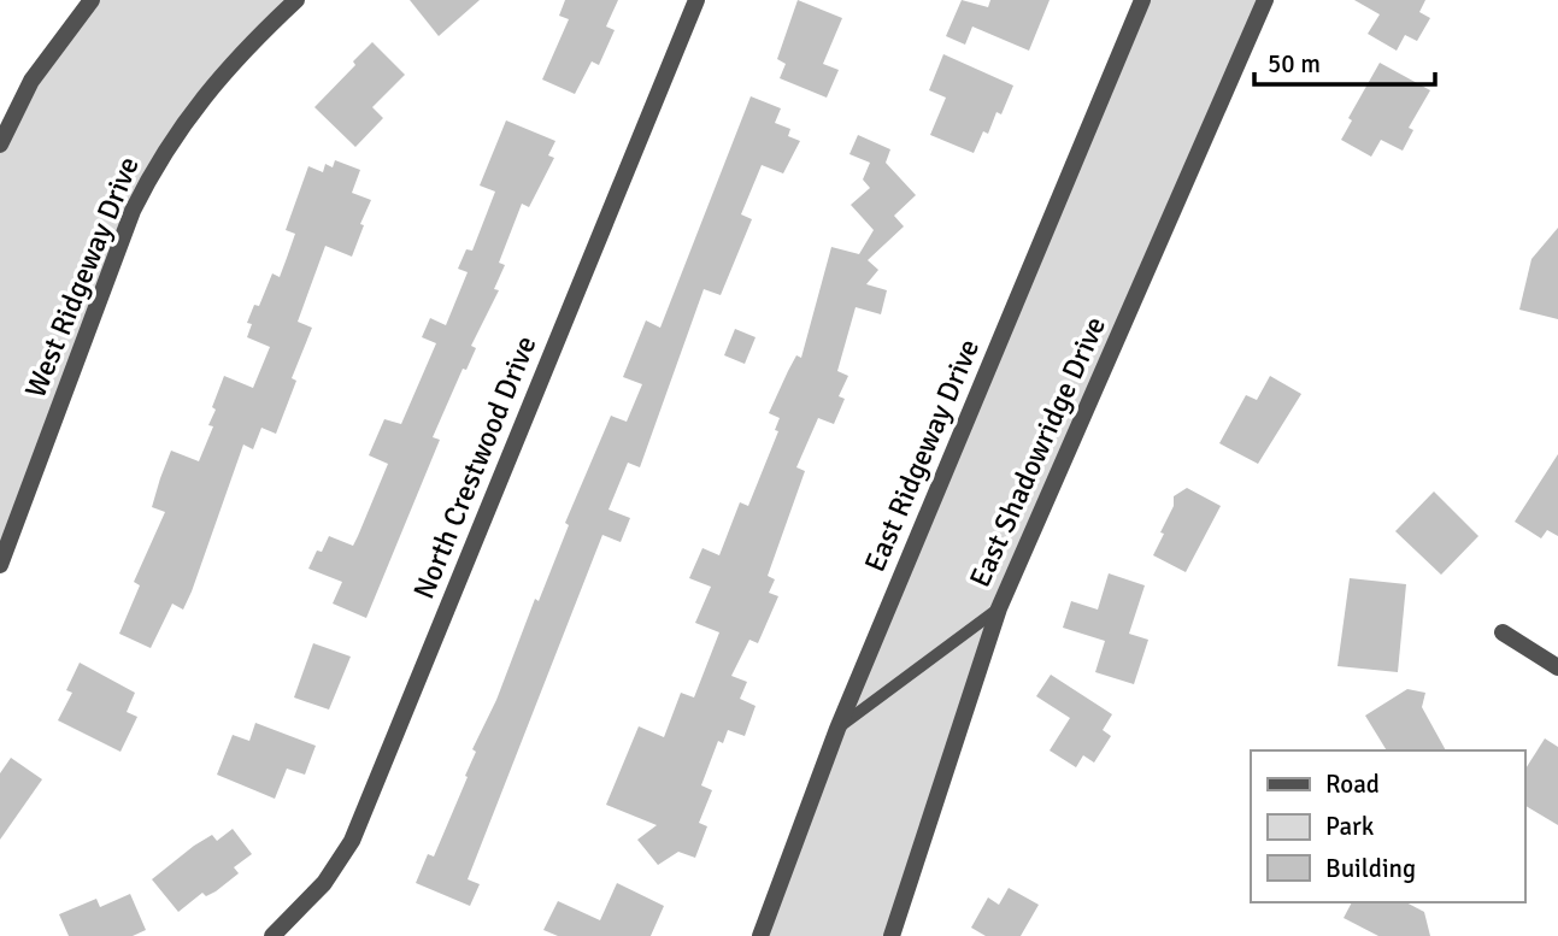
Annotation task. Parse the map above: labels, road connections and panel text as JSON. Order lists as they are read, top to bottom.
{
  "streets": {
    "street": [
      "West Ridgeway Drive",
      "East Shadowridge Drive",
      "East Ridgeway Drive",
      "North Crestwood Drive"
    ]
  },
  "legend": ["Road", "Park", "Building"],
  "scale_bar": "50 m"
}
